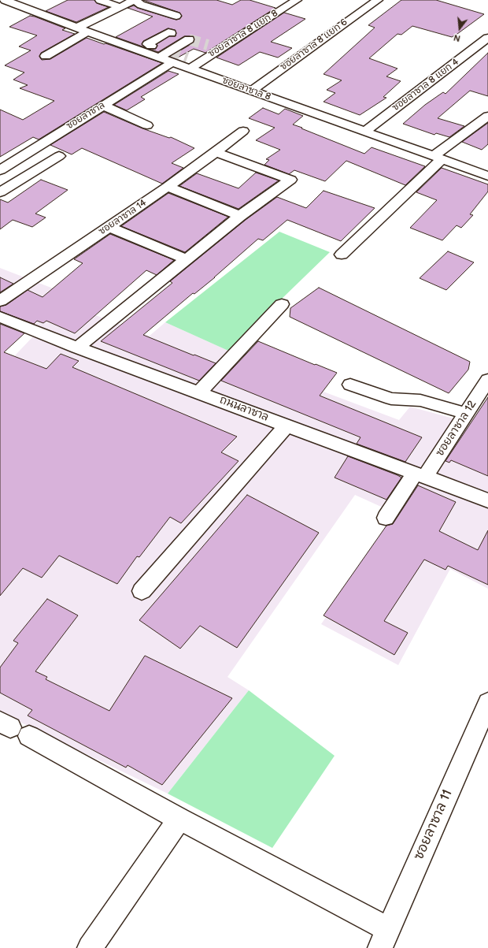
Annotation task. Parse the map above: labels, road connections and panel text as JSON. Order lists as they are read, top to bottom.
{
  "streets": {
    "street": [
      "ซอยลาซาล 8 แยก 8",
      "ซอยลาซาล 8 แยก 6",
      "ซอยลาซาล 8 แยก 4",
      "ซอยลาซาล 8",
      "ซอยลาซาล",
      "ซอยลาซาล 14",
      "ถนนลาซาล",
      "ซอยลาซาล 12",
      "ซอยลาซาล 11"
    ]
  },
  "crossings": [
    ["ซอยลาซาล 8 แยก 8", "ซอยลาซาล 8"],
    ["ซอยลาซาล 8 แยก 6", "ซอยลาซาล 8"],
    ["ซอยลาซาล 8 แยก 4", "ซอยลาซาล 8"],
    ["ซอยลาซาล 8", "ซอยลาซาล"],
    ["ถนนลาซาล", "ซอยลาซาล 12"]
  ],
  "north": "bottom"
}
